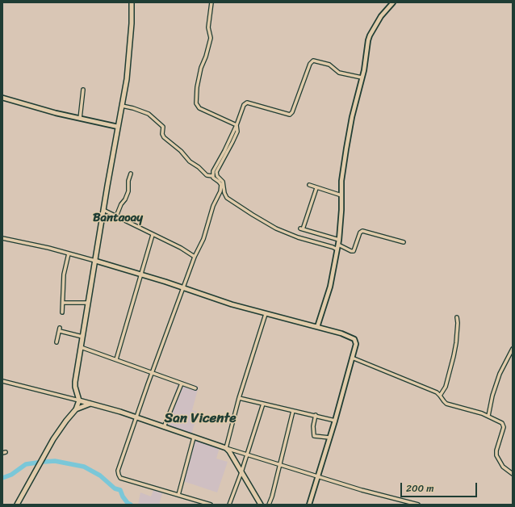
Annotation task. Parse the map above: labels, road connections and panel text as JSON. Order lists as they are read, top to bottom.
{
  "districts": ["Bantaoay", "San Vicente"],
  "scale_bar": "200 m"
}
